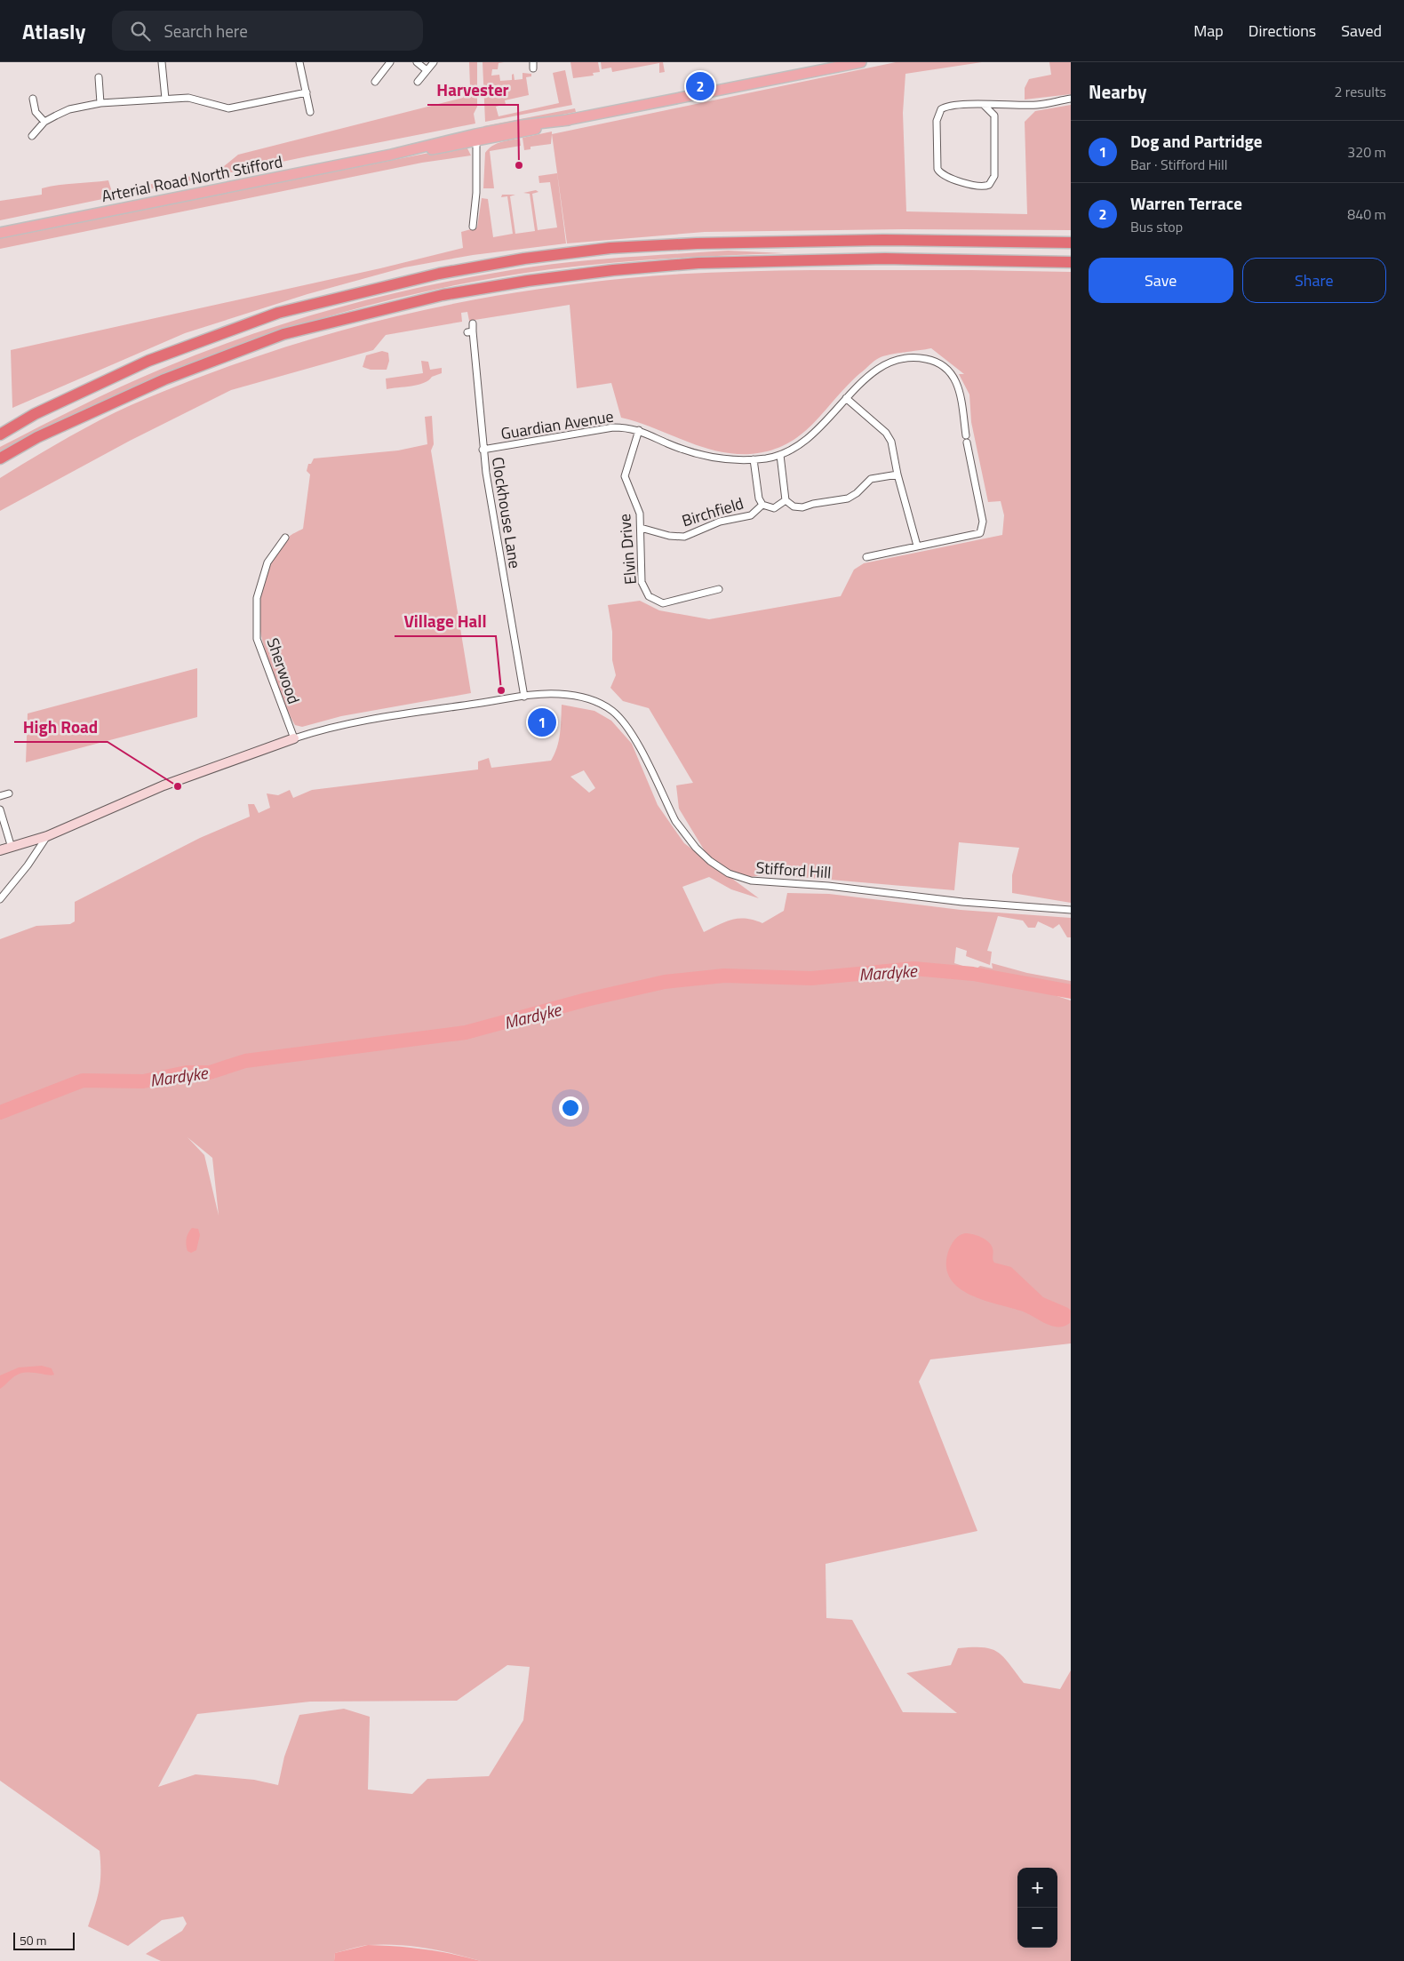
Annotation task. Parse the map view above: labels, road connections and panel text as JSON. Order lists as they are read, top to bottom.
{
  "streets": {
    "main road": ["Arterial Road North Stifford"],
    "street": [
      "Guardian Avenue",
      "Birchfield",
      "Clockhouse Lane",
      "Elvin Drive",
      "Sherwood",
      "Stifford Hill"
    ]
  },
  "crossings": [
    ["Guardian Avenue", "Birchfield"],
    ["Guardian Avenue", "Clockhouse Lane"],
    ["Guardian Avenue", "Elvin Drive"],
    ["Birchfield", "Elvin Drive"],
    ["Clockhouse Lane", "Stifford Hill"],
    ["Sherwood", "Stifford Hill"]
  ],
  "water": ["Mardyke"],
  "places": ["Harvester", "Village Hall", "High Road"],
  "scale_bar": "50 m",
  "page": {
    "header": "Atlasly",
    "search": "Search here",
    "nav": ["Map", "Directions", "Saved"],
    "heading": ["Nearby", "2 results"],
    "pins": ["2", "1"],
    "list": [
      {
        "mark": "1",
        "name": "Dog and Partridge",
        "note": "Bar · Stifford Hill",
        "value": "320 m"
      },
      {
        "mark": "2",
        "name": "Warren Terrace",
        "note": "Bus stop",
        "value": "840 m"
      }
    ],
    "buttons": ["Save", "Share"],
    "map_buttons": ["+", "−"],
    "scale": "50 m"
  }
}
